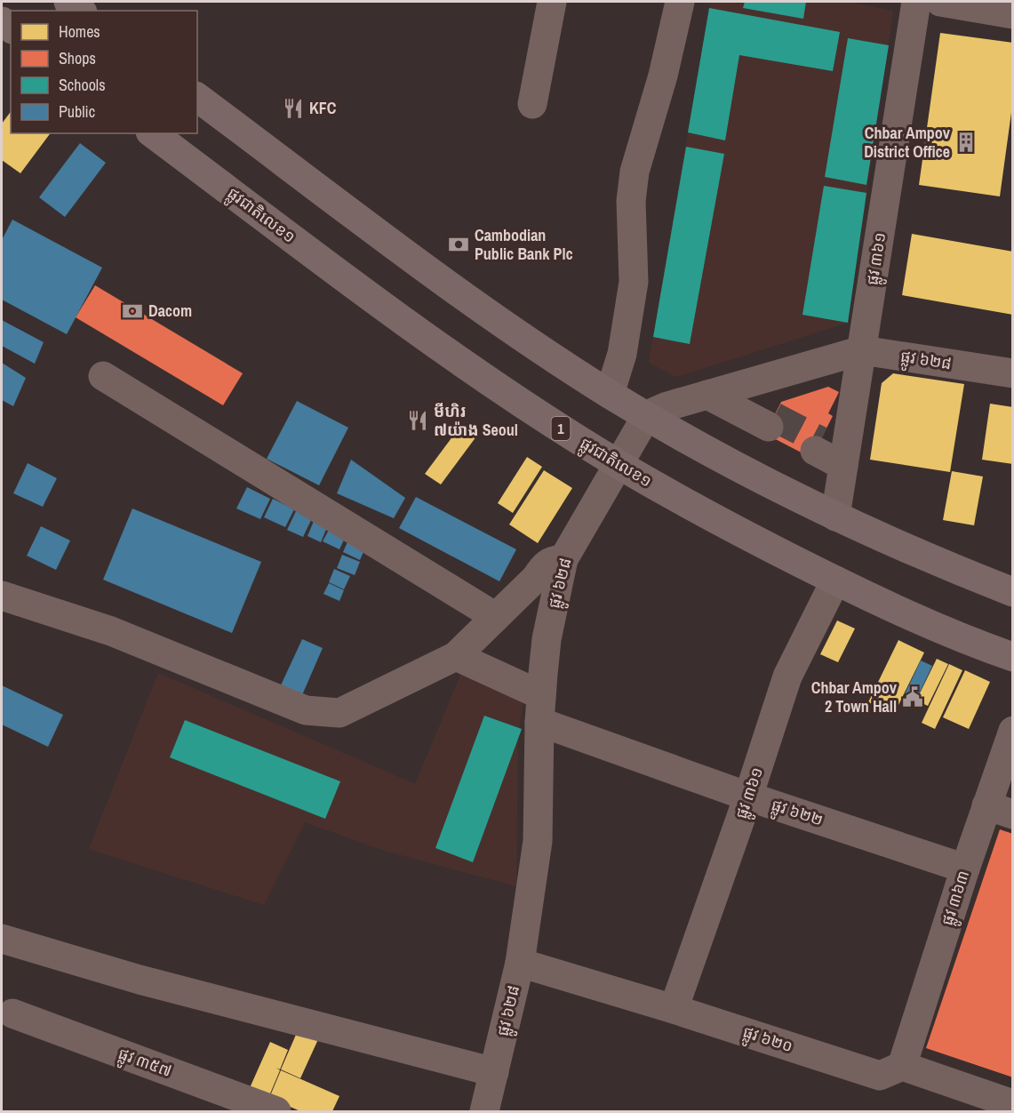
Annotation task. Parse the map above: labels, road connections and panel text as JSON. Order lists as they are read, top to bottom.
{
  "streets": {
    "highway": ["ផ្លូវជាតិលេខ១", "1"],
    "street": [
      "ផ្លូវ ៣៦១",
      "ផ្លូវ ៦២៨",
      "ផ្លូវ ៦២២",
      "ផ្លូវ ៣៦៣",
      "ផ្លូវ ៦២០",
      "ផ្លូវ ៣៥៧"
    ]
  },
  "crossings": [
    ["ផ្លូវជាតិលេខ១", "ផ្លូវ ៣៦១"],
    ["ផ្លូវជាតិលេខ១", "ផ្លូវ ៦២៨"],
    ["ផ្លូវ ៣៦១", "ផ្លូវ ៦២៨"],
    ["ផ្លូវ ៣៦១", "ផ្លូវ ៦២២"],
    ["ផ្លូវ ៣៦១", "ផ្លូវ ៦២០"],
    ["ផ្លូវ ៦២៨", "ផ្លូវ ៦២២"],
    ["ផ្លូវ ៦២៨", "ផ្លូវ ៦២០"],
    ["ផ្លូវ ៦២២", "ផ្លូវ ៣៦៣"],
    ["ផ្លូវ ៣៦៣", "ផ្លូវ ៦២០"]
  ],
  "places": {
    "restaurant": ["KFC", "មីហិរ ៧យ៉ាង Seoul"],
    "building": ["Chbar Ampov District Office"],
    "bank": ["Cambodian Public Bank Plc", "Dacom"],
    "public building": ["Chbar Ampov 2 Town Hall"]
  },
  "legend": [
    "Homes",
    "Shops",
    "Schools",
    "Public"
  ]
}
